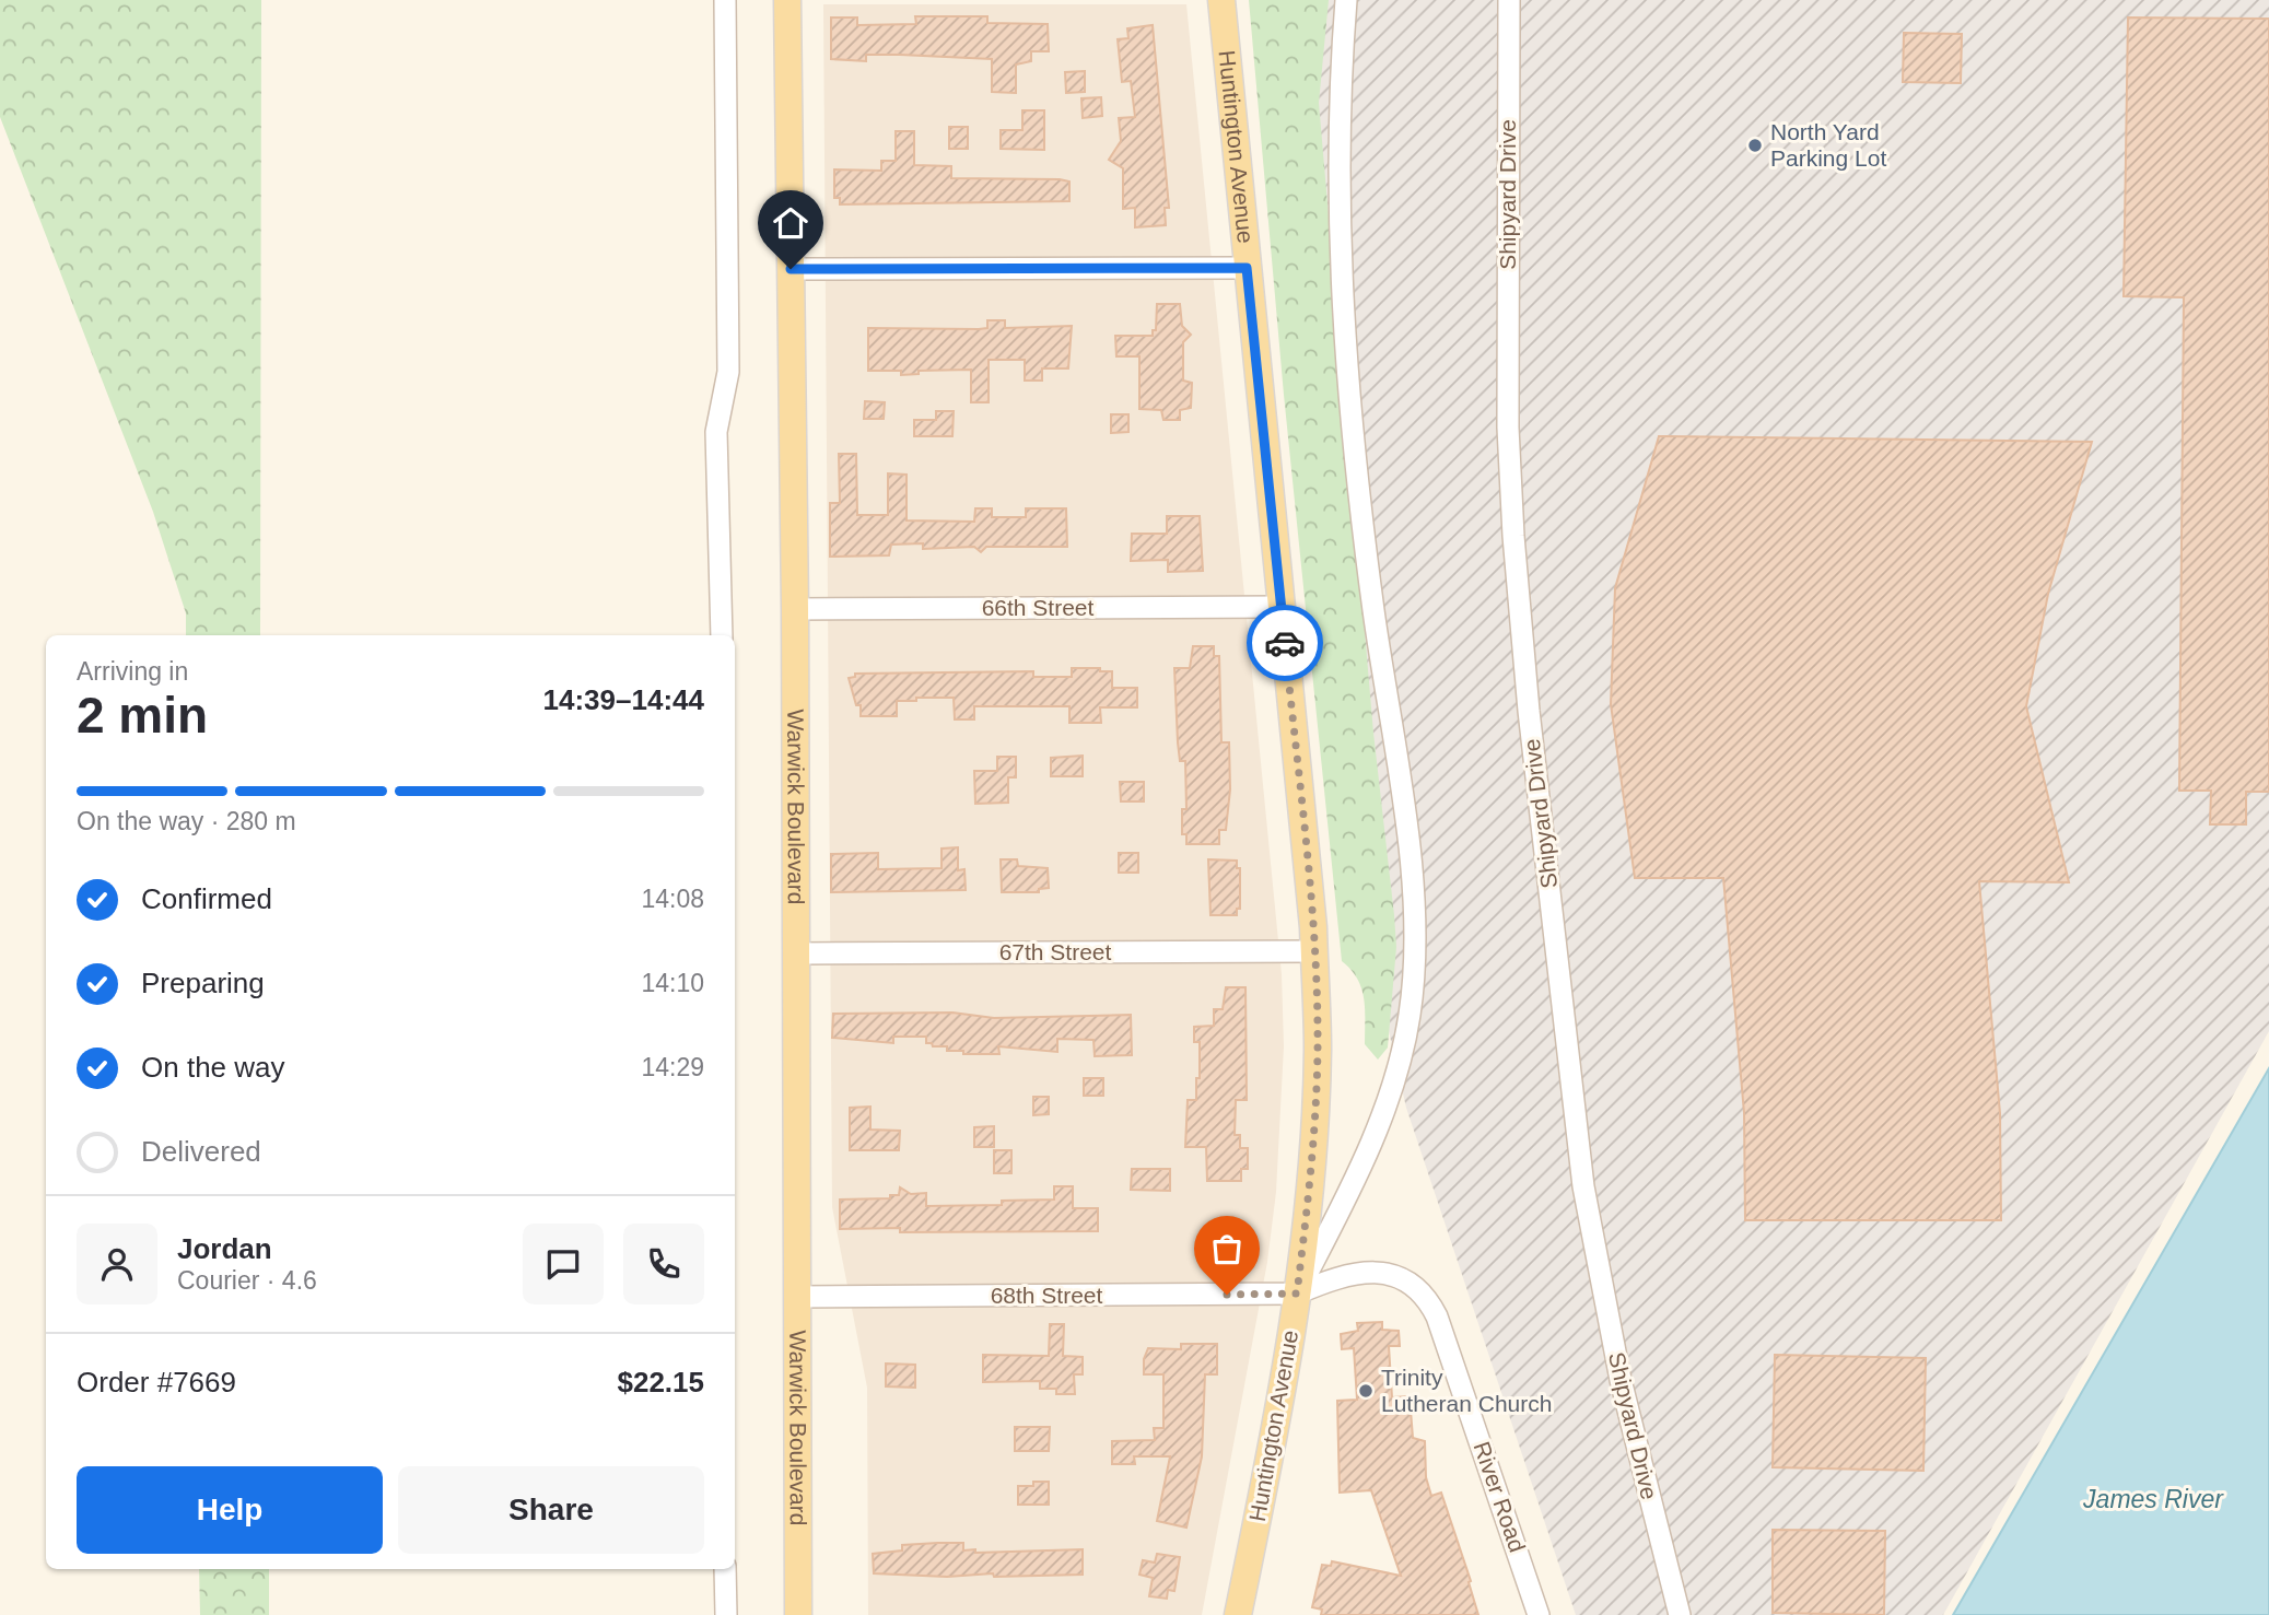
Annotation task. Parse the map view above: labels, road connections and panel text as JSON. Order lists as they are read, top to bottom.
{
  "streets": {
    "main road": ["Huntington Avenue", "Warwick Boulevard"],
    "street": [
      "Shipyard Drive",
      "66th Street",
      "67th Street",
      "68th Street",
      "River Road"
    ]
  },
  "crossings": [
    ["Huntington Avenue", "66th Street"],
    ["Huntington Avenue", "67th Street"],
    ["Huntington Avenue", "68th Street"],
    ["Huntington Avenue", "River Road"],
    ["66th Street", "Warwick Boulevard"],
    ["Warwick Boulevard", "67th Street"],
    ["Warwick Boulevard", "68th Street"],
    ["68th Street", "River Road"]
  ],
  "water": ["James River"],
  "places": ["North Yard Parking Lot", "Trinity Lutheran Church"],
  "page": {
    "heading": ["2 min", "Arriving in", "14:39–14:44"],
    "panel": [
      "Jordan",
      "Courier · 4.6",
      "Order #7669",
      "$22.15"
    ],
    "bar": "On the way · 280 m",
    "list": [
      ["Confirmed", "14:08"],
      ["Preparing", "14:10"],
      ["On the way", "14:29"],
      "Delivered"
    ],
    "buttons": ["Help", "Share"]
  }
}
